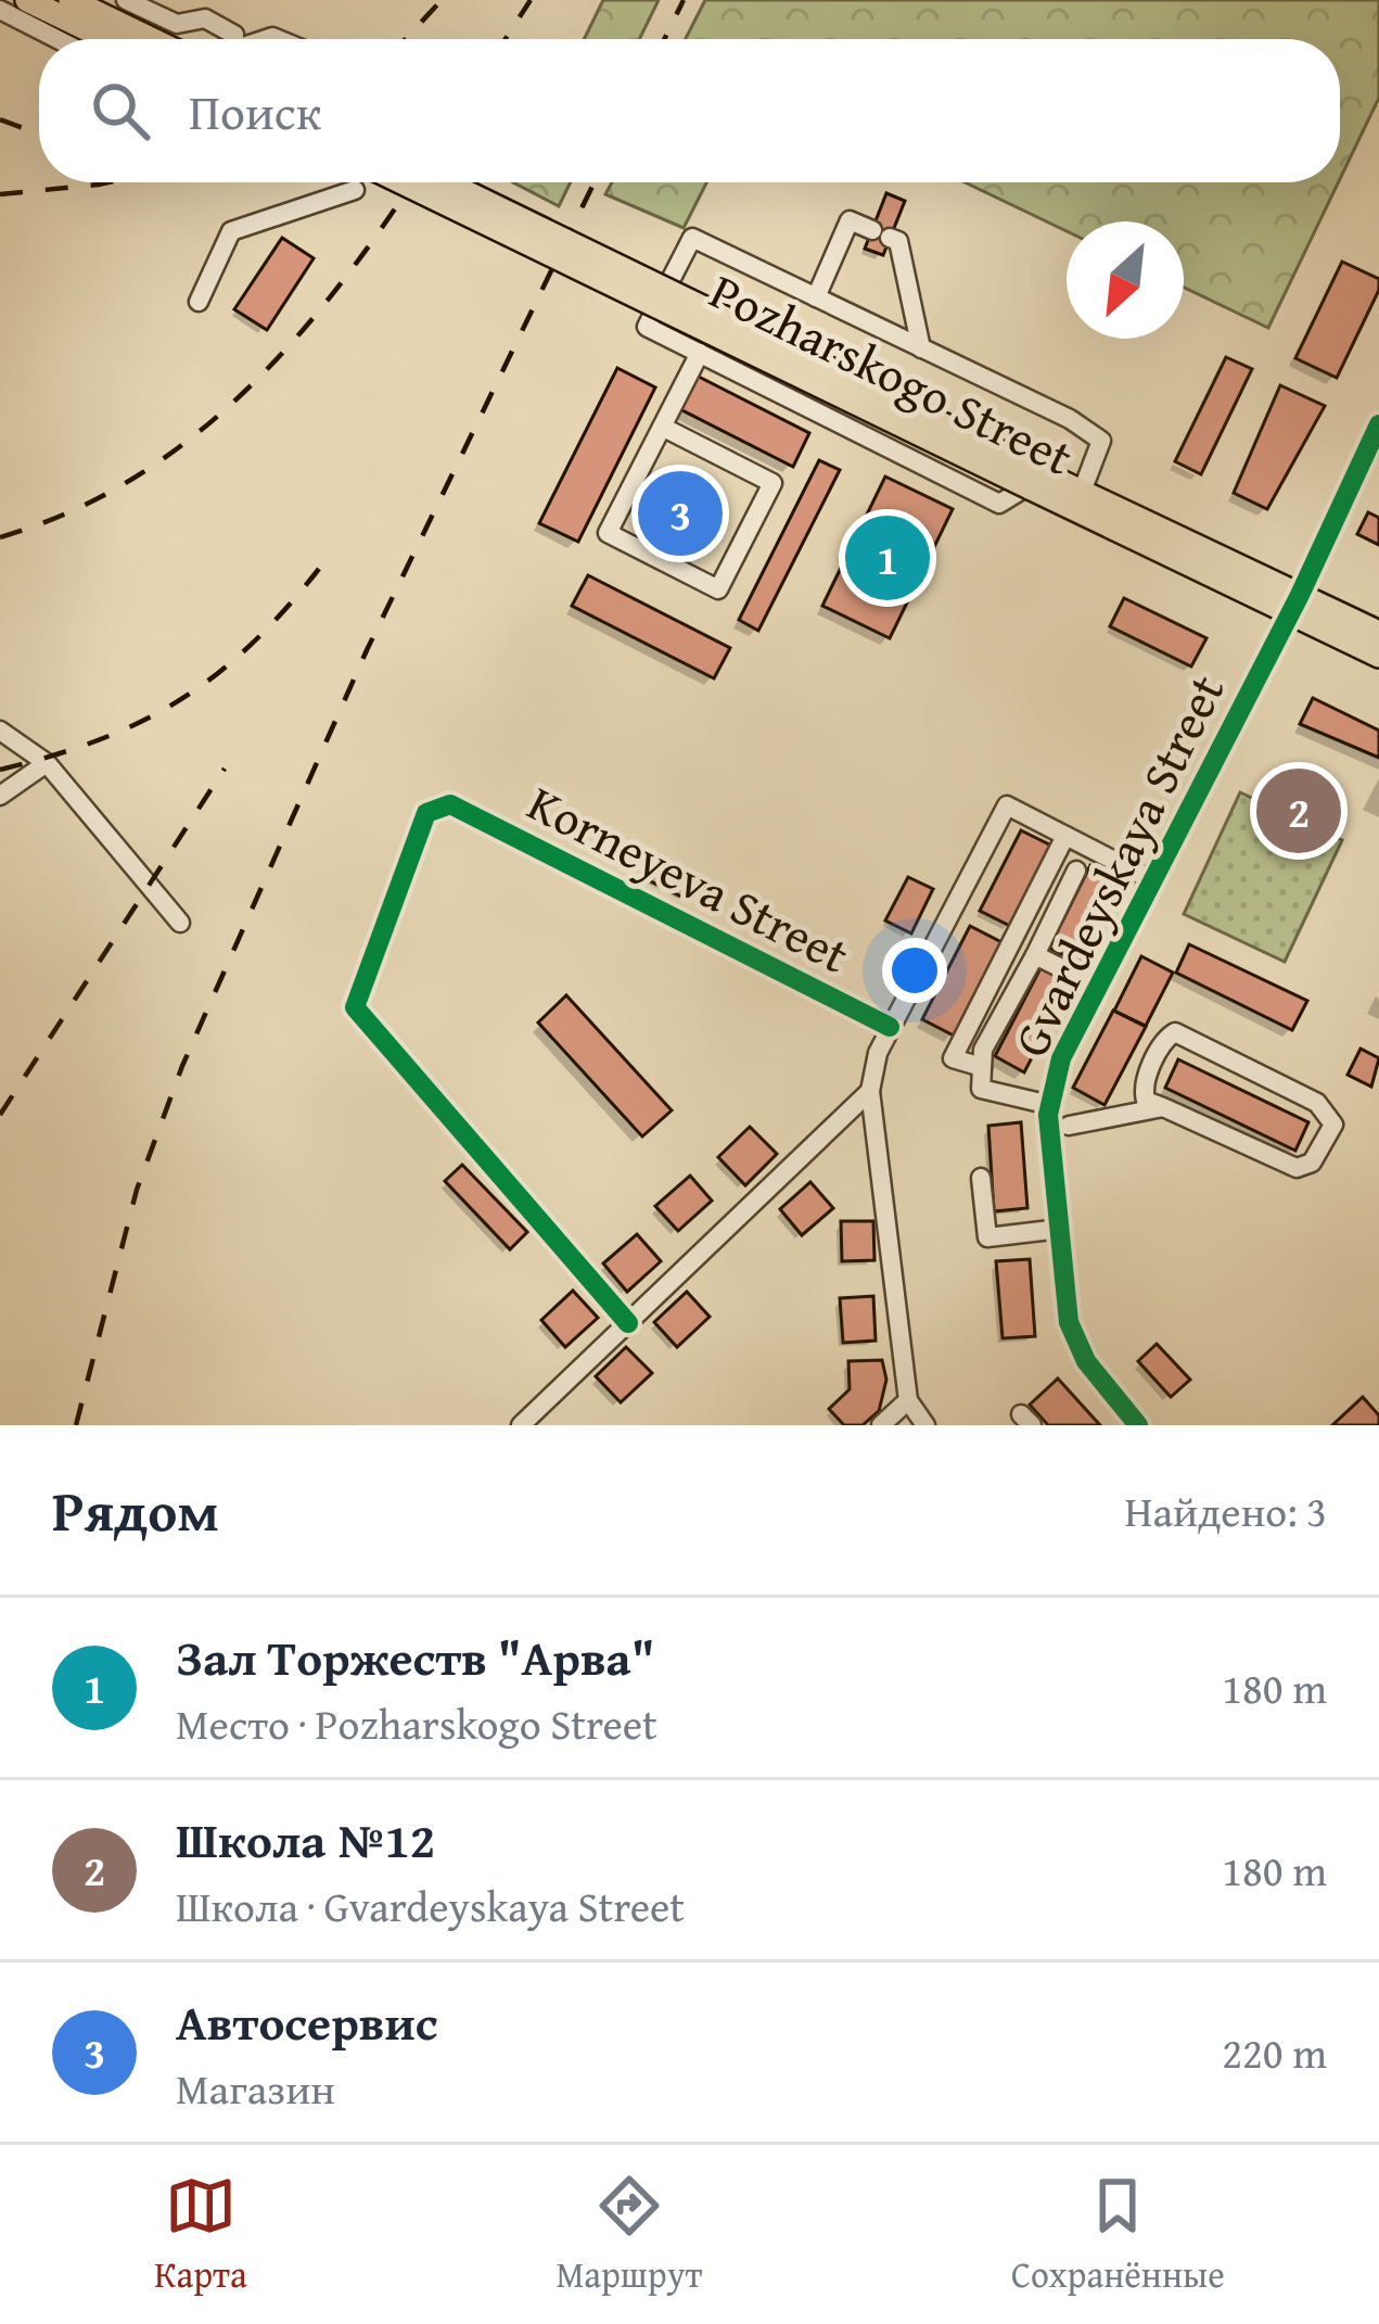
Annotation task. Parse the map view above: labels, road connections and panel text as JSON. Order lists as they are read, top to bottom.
{
  "streets": {
    "main road": ["Pozharskogo Street"],
    "street": ["Gvardeyskaya Street", "Korneyeva Street"]
  },
  "crossings": [
    ["Pozharskogo Street", "Gvardeyskaya Street"]
  ],
  "north": "bottom left",
  "page": {
    "search": "Поиск",
    "pins": ["3", "1", "2"],
    "heading": ["Рядом", "Найдено: 3"],
    "list": [
      {
        "mark": "1",
        "name": "Зал Торжеств \"Арва\"",
        "note": "Место · Pozharskogo Street",
        "value": "180 m"
      },
      {
        "mark": "2",
        "name": "Школа №12",
        "note": "Школа · Gvardeyskaya Street",
        "value": "180 m"
      },
      {
        "mark": "3",
        "name": "Автосервис",
        "note": "Магазин",
        "value": "220 m"
      }
    ],
    "nav": ["Карта", "Маршрут", "Сохранённые"]
  }
}
